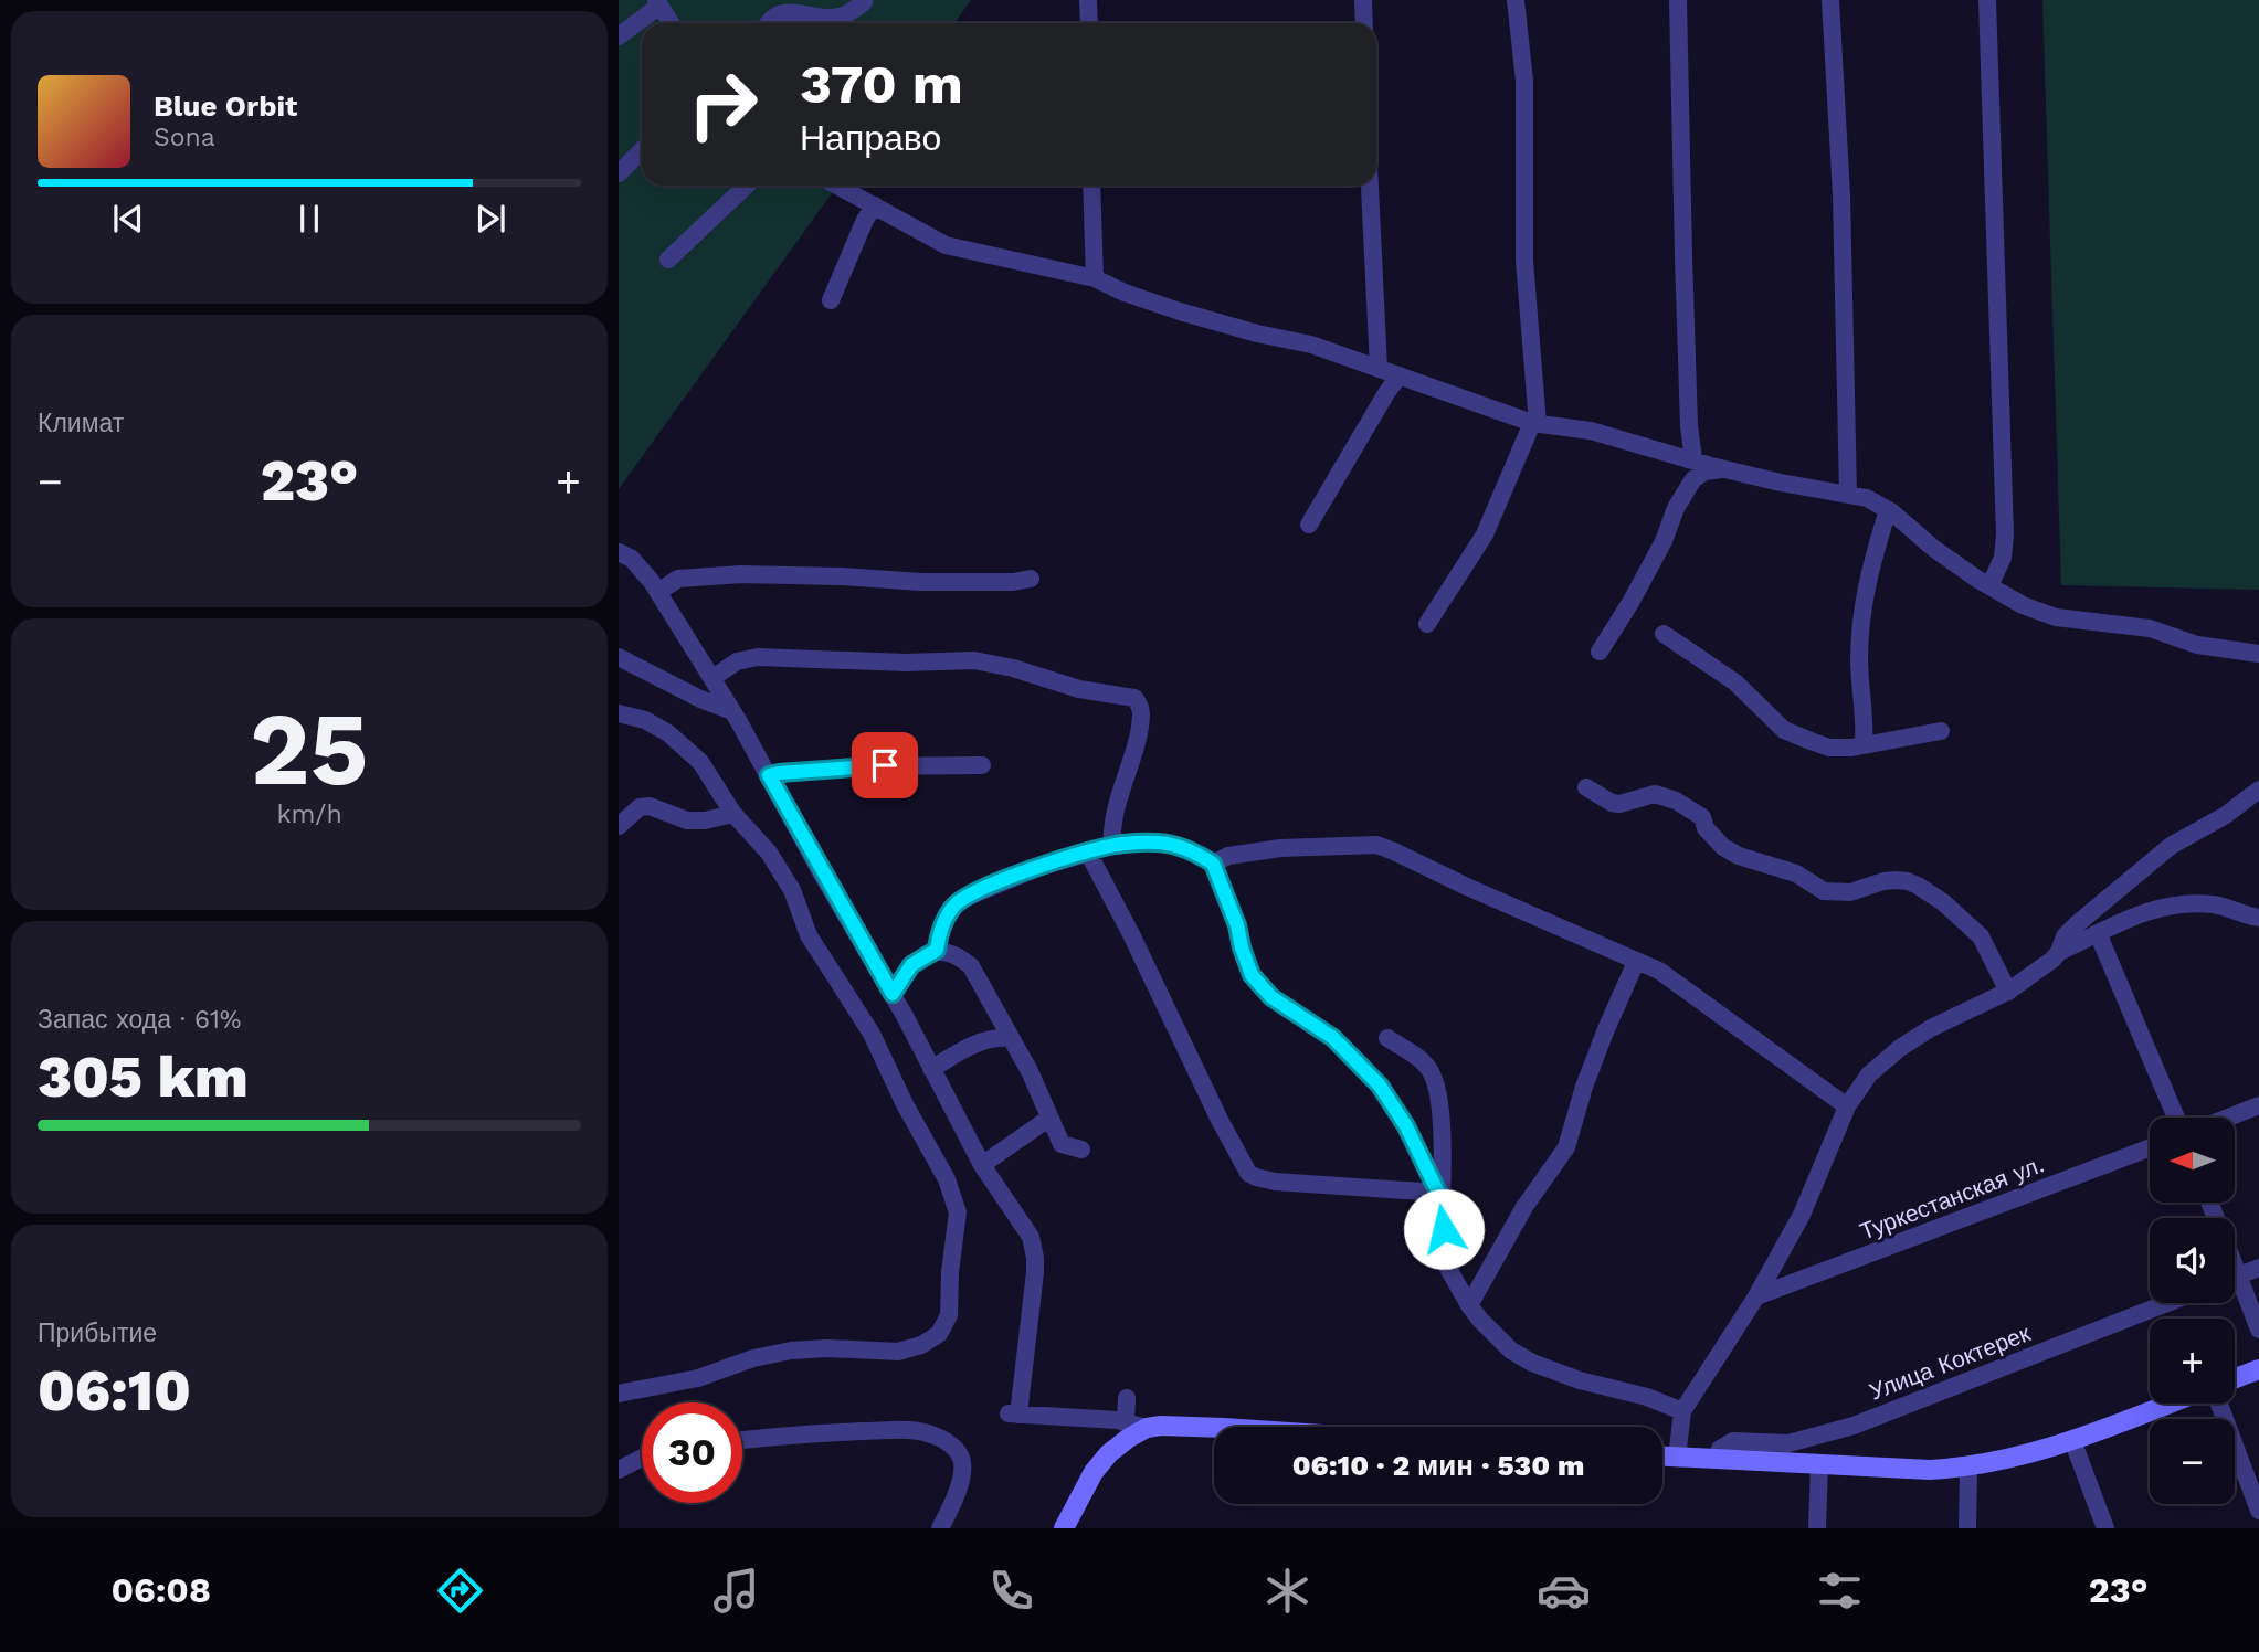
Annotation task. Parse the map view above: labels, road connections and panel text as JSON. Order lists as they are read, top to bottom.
{
  "streets": {
    "street": ["Туркестанская ул.", "Улица Коктерек"]
  },
  "north": "left",
  "page": {
    "turn": ["370 m", "Направо"],
    "song": ["Blue Orbit", "Sona"],
    "tile": [
      "Климат",
      ["25", "km/h"],
      ["Запас хода · 61%", "305 km"],
      ["Прибытие", "06:10"]
    ],
    "heat": ["−", "23°", "+"],
    "map_buttons": ["+", "−"],
    "limit": "30",
    "trip": "06:10 · 2 мин · 530 m",
    "tabs": ["06:08", "23°"]
  }
}
